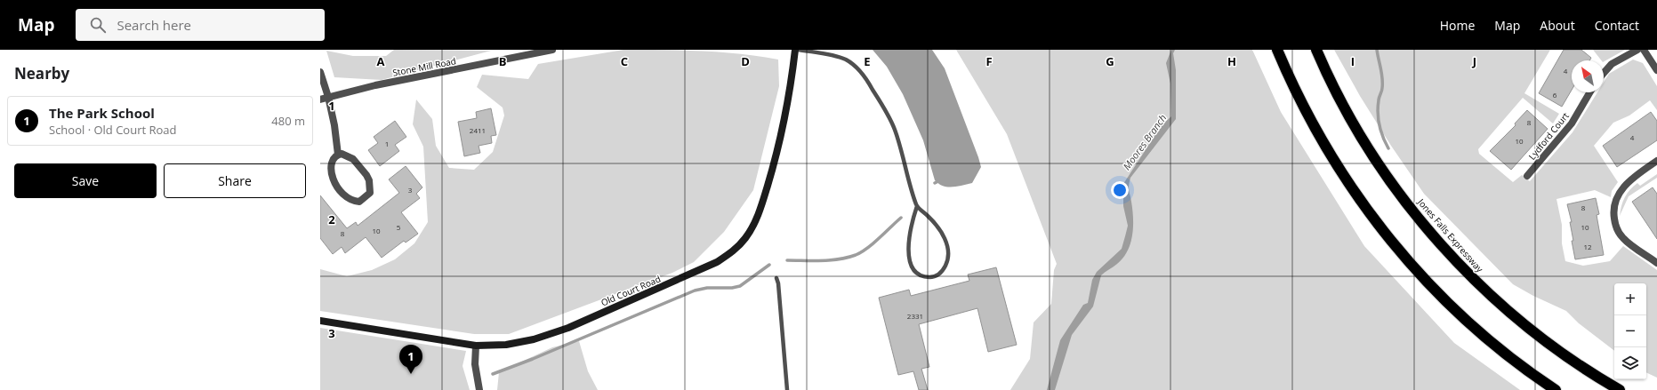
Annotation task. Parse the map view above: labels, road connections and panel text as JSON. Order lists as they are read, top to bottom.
{
  "streets": {
    "highway": ["Jones Falls Expressway"],
    "main road": ["Old Court Road"],
    "street": ["Stone Mill Road", "Lydford Court"]
  },
  "water": ["Moores Branch"],
  "house_numbers": [
    "4",
    "6",
    "8",
    "2411",
    "4",
    "10",
    "1",
    "3",
    "8",
    "5",
    "10",
    "10",
    "8",
    "12",
    "2331"
  ],
  "north": "top left",
  "page": {
    "header": "Map",
    "search": "Search here",
    "nav": [
      "Home",
      "Map",
      "About",
      "Contact"
    ],
    "heading": "Nearby",
    "list": [
      {
        "mark": "1",
        "name": "The Park School",
        "note": "School · Old Court Road",
        "value": "480 m"
      }
    ],
    "buttons": ["Save", "Share"],
    "map_buttons": ["+", "−"],
    "pins": "1"
  },
  "grid": {
    "columns": [
      "A",
      "B",
      "C",
      "D",
      "E",
      "F",
      "G",
      "H",
      "I",
      "J"
    ],
    "rows": ["1", "2", "3"]
  }
}
